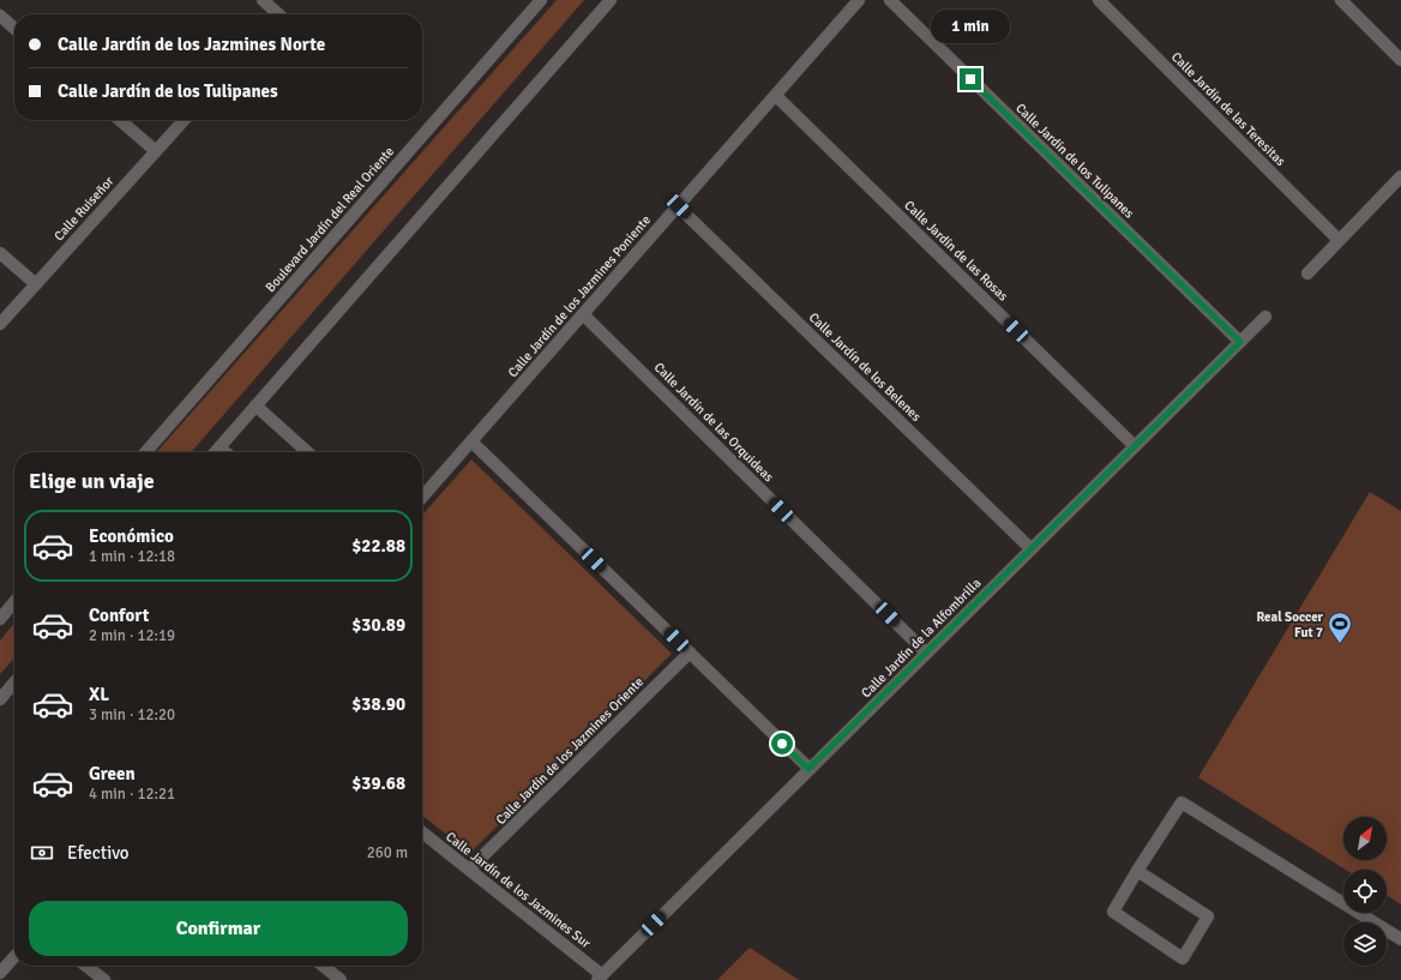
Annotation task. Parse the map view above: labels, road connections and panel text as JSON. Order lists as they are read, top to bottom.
{
  "streets": {
    "street": [
      "Calle Jardín de las Teresitas",
      "Calle Jardín de los Tulipanes",
      "Calle Ruiseñor",
      "Boulevard Jardín del Real Oriente",
      "Calle Jardín de las Rosas",
      "Calle Jardín de los Jazmines Poniente",
      "Calle Jardín de los Belenes",
      "Calle Jardín de las Orquideas",
      "Calle Jardín de la Alfombrilla",
      "Calle Jardín de los Jazmines Oriente",
      "Calle Jardín de los Jazmines Sur"
    ]
  },
  "crossings": [
    ["Calle Jardín de los Tulipanes", "Calle Jardín de la Alfombrilla"],
    ["Calle Jardín de las Rosas", "Calle Jardín de los Jazmines Poniente"],
    ["Calle Jardín de las Rosas", "Calle Jardín de la Alfombrilla"],
    ["Calle Jardín de los Jazmines Poniente", "Calle Jardín de los Belenes"],
    ["Calle Jardín de los Jazmines Poniente", "Calle Jardín de las Orquideas"],
    ["Calle Jardín de los Belenes", "Calle Jardín de la Alfombrilla"],
    ["Calle Jardín de las Orquideas", "Calle Jardín de la Alfombrilla"],
    ["Calle Jardín de la Alfombrilla", "Calle Jardín de los Jazmines Sur"],
    ["Calle Jardín de los Jazmines Oriente", "Calle Jardín de los Jazmines Sur"]
  ],
  "places": {
    "sports": ["Real Soccer Fut 7"]
  },
  "north": "top right",
  "page": {
    "bubble": "1 min",
    "banner": ["Calle Jardín de los Jazmines Norte", "Calle Jardín de los Tulipanes"],
    "heading": "Elige un viaje",
    "list": [
      {
        "name": "Económico",
        "note": "1 min · 12:18",
        "value": "$22.88"
      },
      {
        "name": "Confort",
        "note": "2 min · 12:19",
        "value": "$30.89"
      },
      {
        "name": "XL",
        "note": "3 min · 12:20",
        "value": "$38.90"
      },
      {
        "name": "Green",
        "note": "4 min · 12:21",
        "value": "$39.68"
      }
    ],
    "pay": ["Efectivo", "260 m"],
    "buttons": "Confirmar"
  }
}
